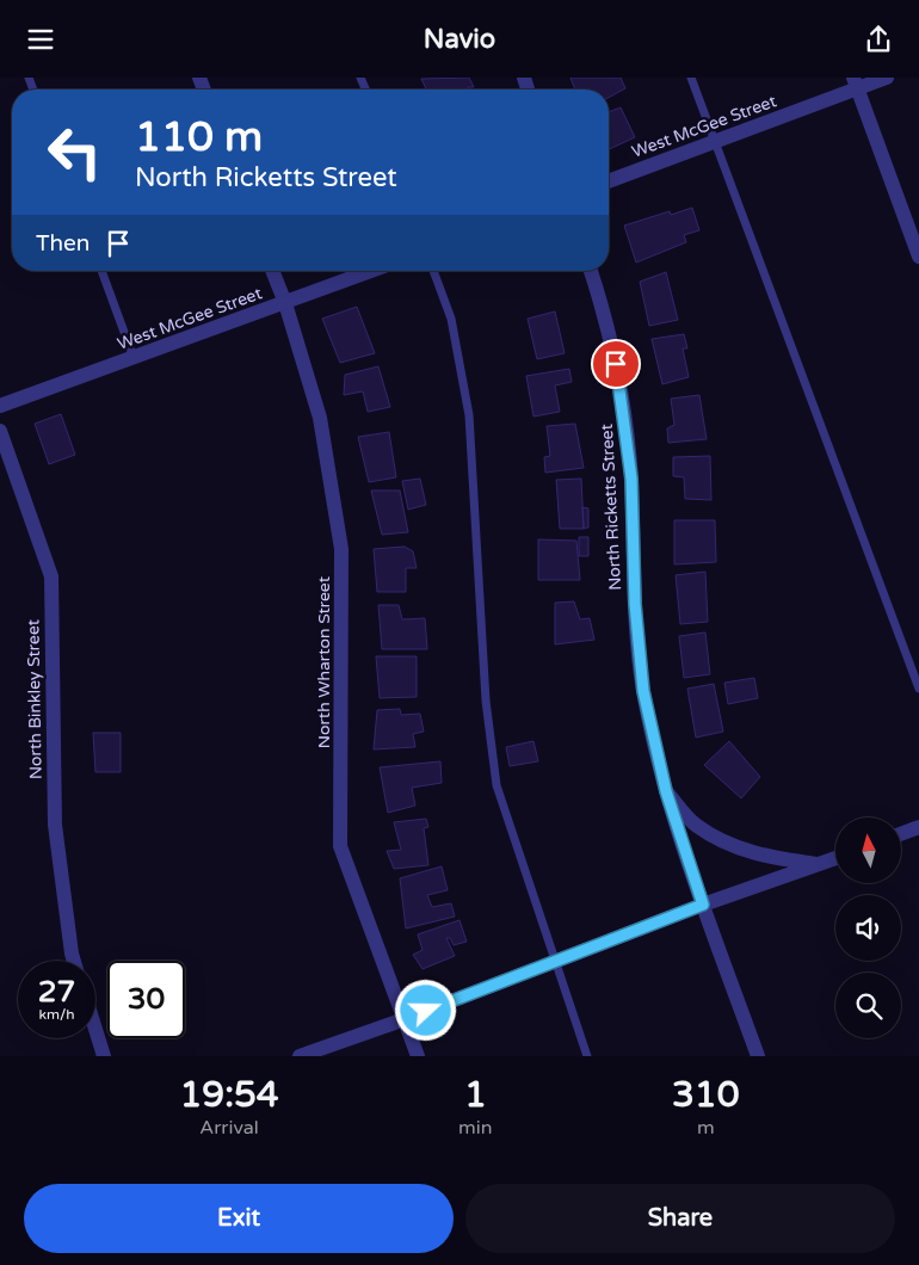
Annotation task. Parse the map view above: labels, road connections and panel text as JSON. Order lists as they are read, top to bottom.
{
  "streets": {
    "street": [
      "West McGee Street",
      "North Ricketts Street",
      "North Wharton Street",
      "North Binkley Street"
    ]
  },
  "crossings": [
    ["West McGee Street", "North Wharton Street"]
  ],
  "north": "top",
  "page": {
    "header": "Navio",
    "turn": ["110 m", "North Ricketts Street"],
    "then": "Then",
    "speed": "27 km/h",
    "limit": "30",
    "eta": [
      "19:54",
      "Arrival",
      "1",
      "min",
      "310",
      "m"
    ],
    "buttons": ["Exit", "Share"]
  }
}
